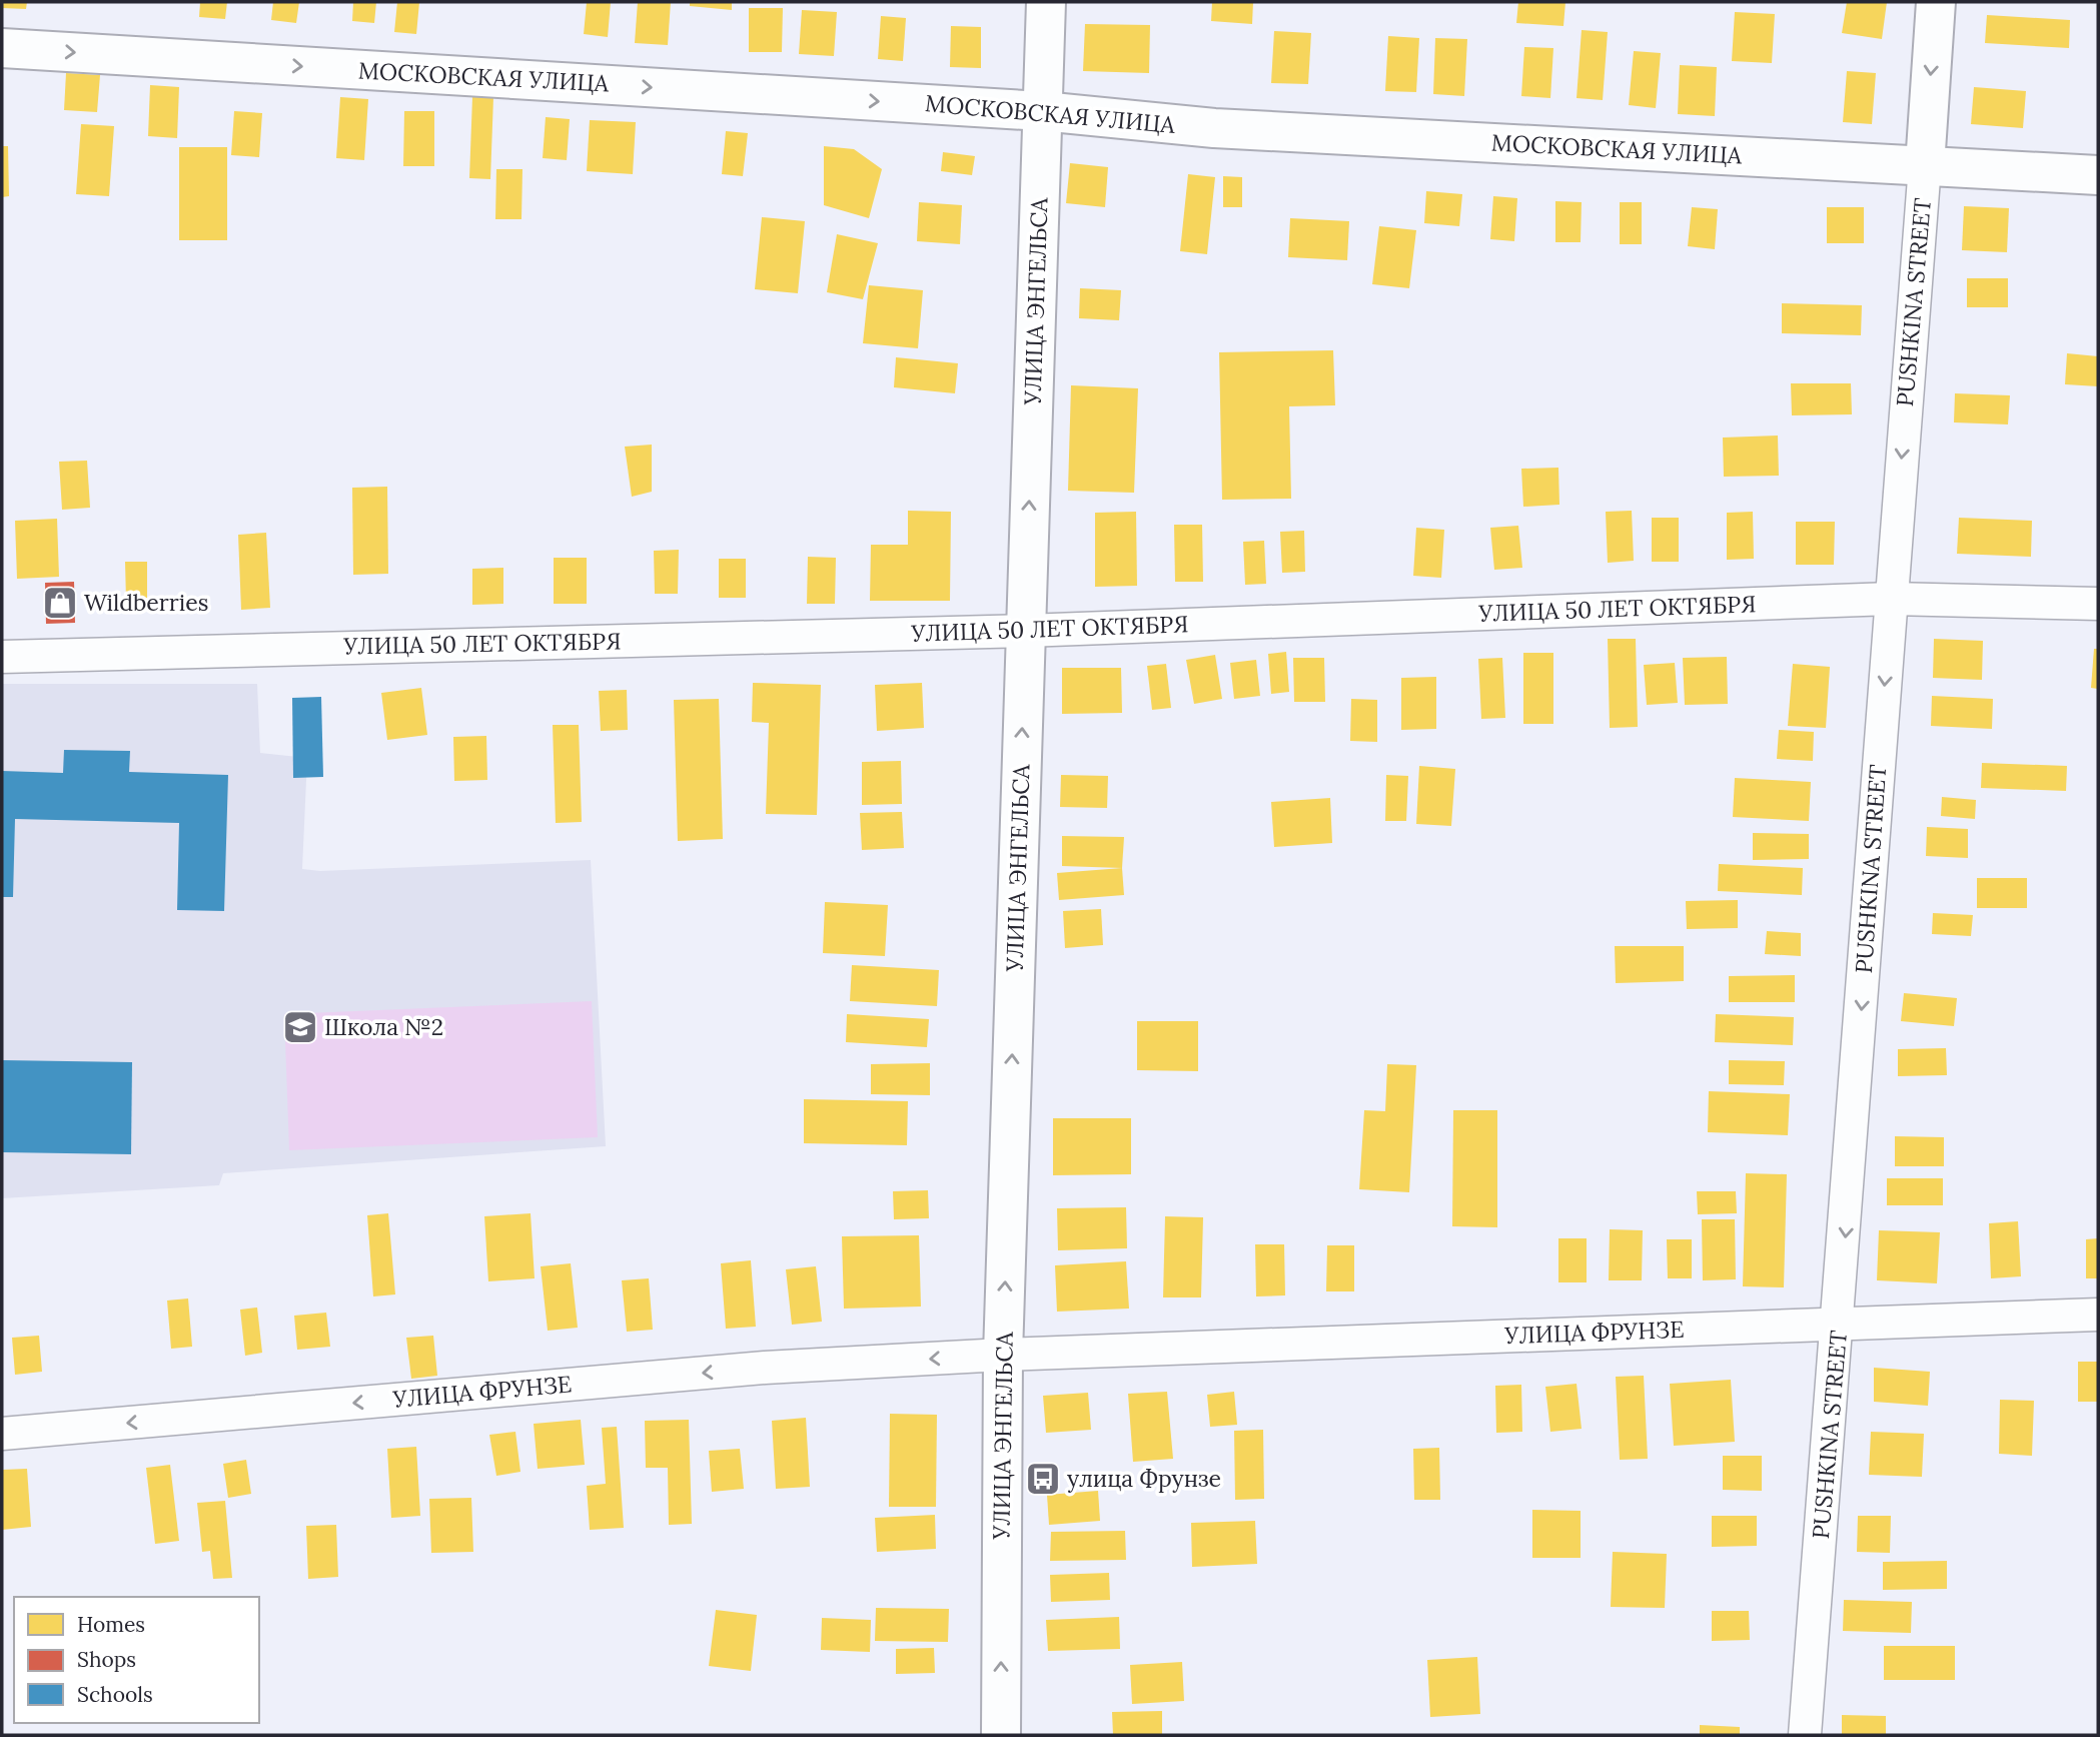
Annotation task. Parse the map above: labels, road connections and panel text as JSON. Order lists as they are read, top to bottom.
{
  "streets": {
    "street": [
      "МОСКОВСКАЯ УЛИЦА",
      "УЛИЦА ЭНГЕЛЬСА",
      "PUSHKINA STREET",
      "УЛИЦА 50 ЛЕТ ОКТЯБРЯ",
      "УЛИЦА ФРУНЗЕ"
    ]
  },
  "crossings": [
    ["МОСКОВСКАЯ УЛИЦА", "УЛИЦА ЭНГЕЛЬСА"],
    ["МОСКОВСКАЯ УЛИЦА", "PUSHKINA STREET"],
    ["УЛИЦА ЭНГЕЛЬСА", "УЛИЦА 50 ЛЕТ ОКТЯБРЯ"],
    ["УЛИЦА ЭНГЕЛЬСА", "УЛИЦА ФРУНЗЕ"],
    ["PUSHKINA STREET", "УЛИЦА 50 ЛЕТ ОКТЯБРЯ"],
    ["PUSHKINA STREET", "УЛИЦА ФРУНЗЕ"]
  ],
  "one_way": [
    "МОСКОВСКАЯ УЛИЦА",
    "УЛИЦА ЭНГЕЛЬСА",
    "PUSHKINA STREET",
    "УЛИЦА ФРУНЗЕ"
  ],
  "places": {
    "shop": ["Wildberries"],
    "school or university": ["Школа №2"],
    "bus stop": ["улица Фрунзе"]
  },
  "legend": ["Homes", "Shops", "Schools"]
}
